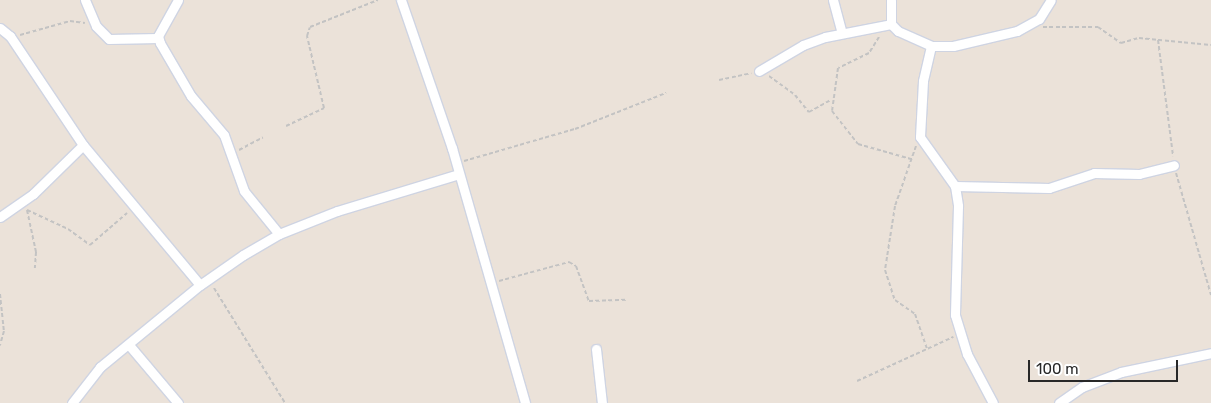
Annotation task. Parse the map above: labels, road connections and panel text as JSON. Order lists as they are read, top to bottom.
{
  "scale_bar": "100 m"
}
